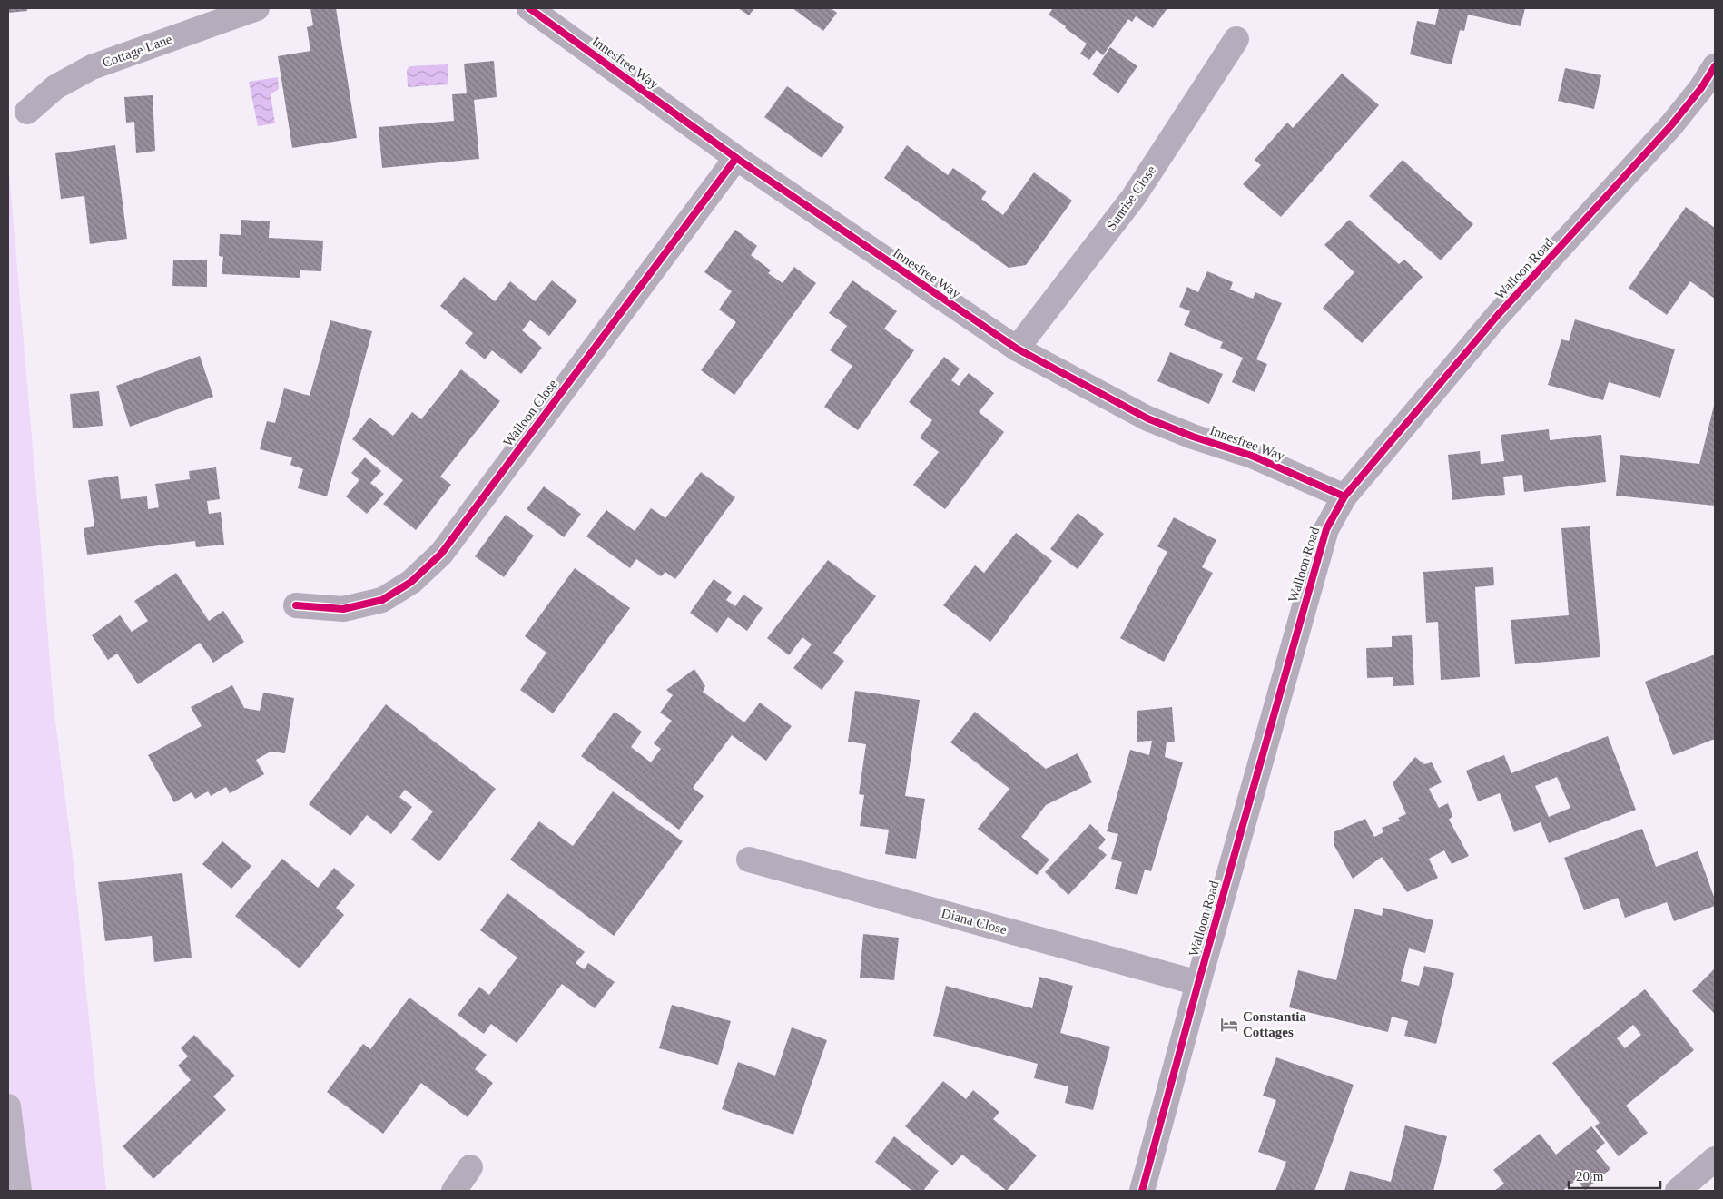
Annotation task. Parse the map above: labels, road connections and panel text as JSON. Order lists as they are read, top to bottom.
{
  "streets": {
    "street": [
      "Cottage Lane",
      "Innesfree Way",
      "Sunrise Close",
      "Walloon Road",
      "Walloon Close",
      "Diana Close"
    ]
  },
  "crossings": [
    ["Innesfree Way", "Sunrise Close"],
    ["Innesfree Way", "Walloon Road"],
    ["Innesfree Way", "Walloon Close"],
    ["Walloon Road", "Diana Close"]
  ],
  "places": {
    "hotel": ["Constantia Cottages"]
  },
  "scale_bar": "20 m"
}
